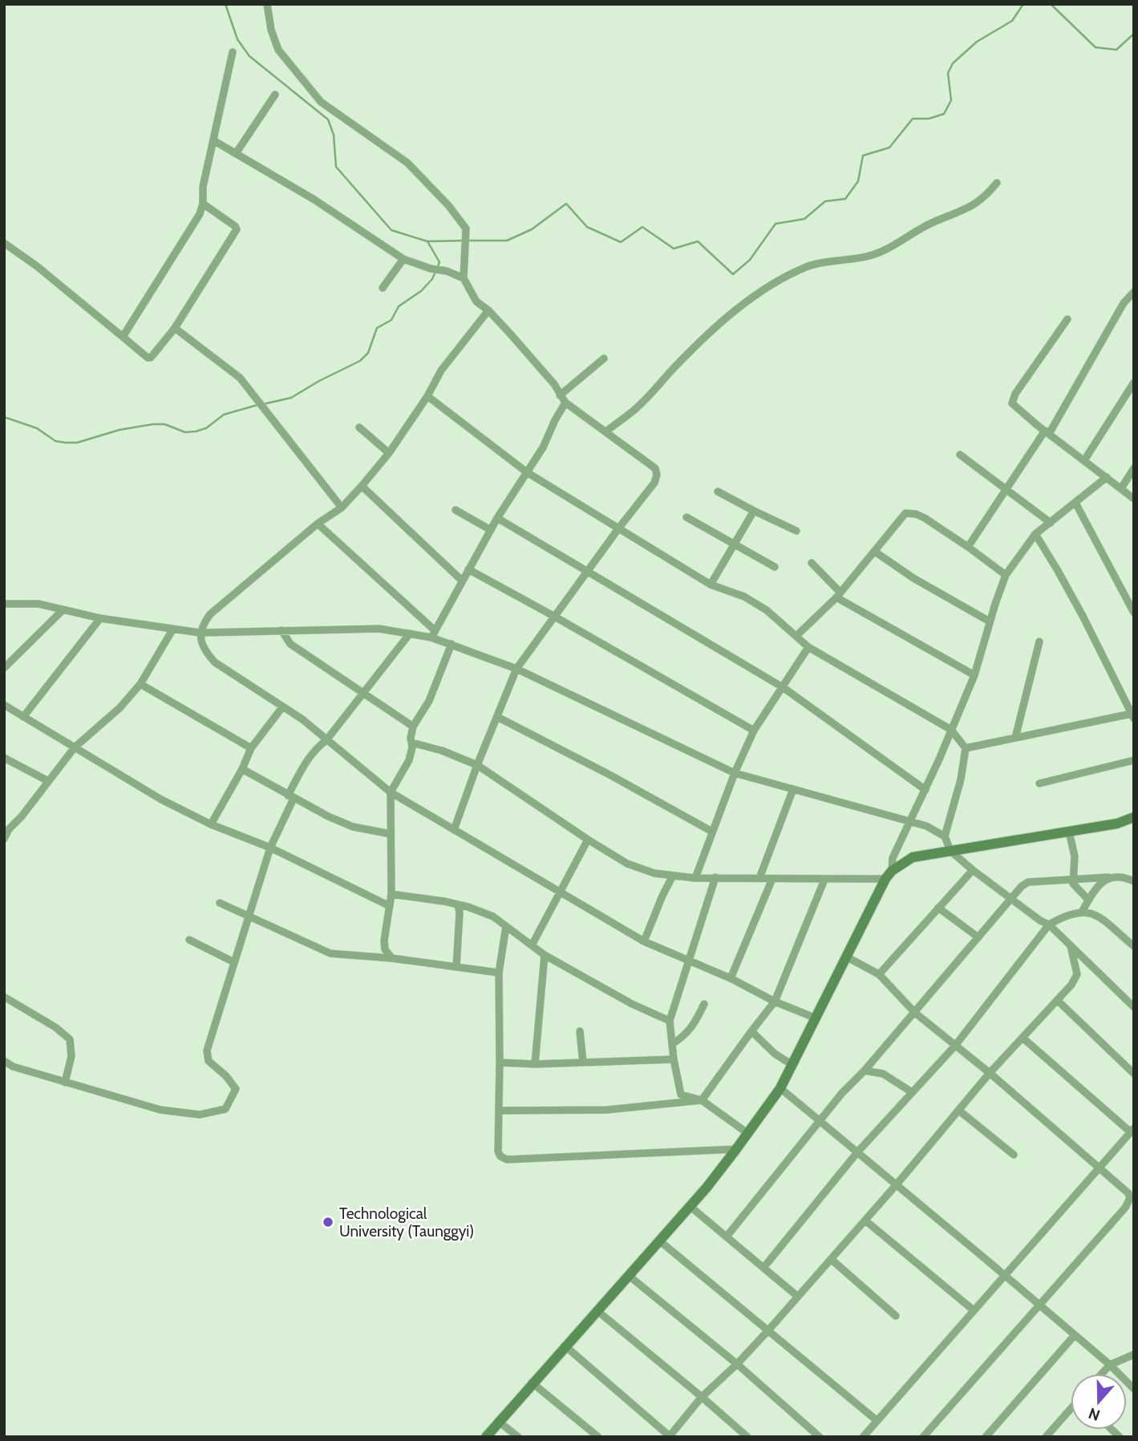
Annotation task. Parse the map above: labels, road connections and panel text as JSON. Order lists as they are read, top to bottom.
{
  "places": ["Technological University (Taunggyi)"],
  "north": "bottom"
}
